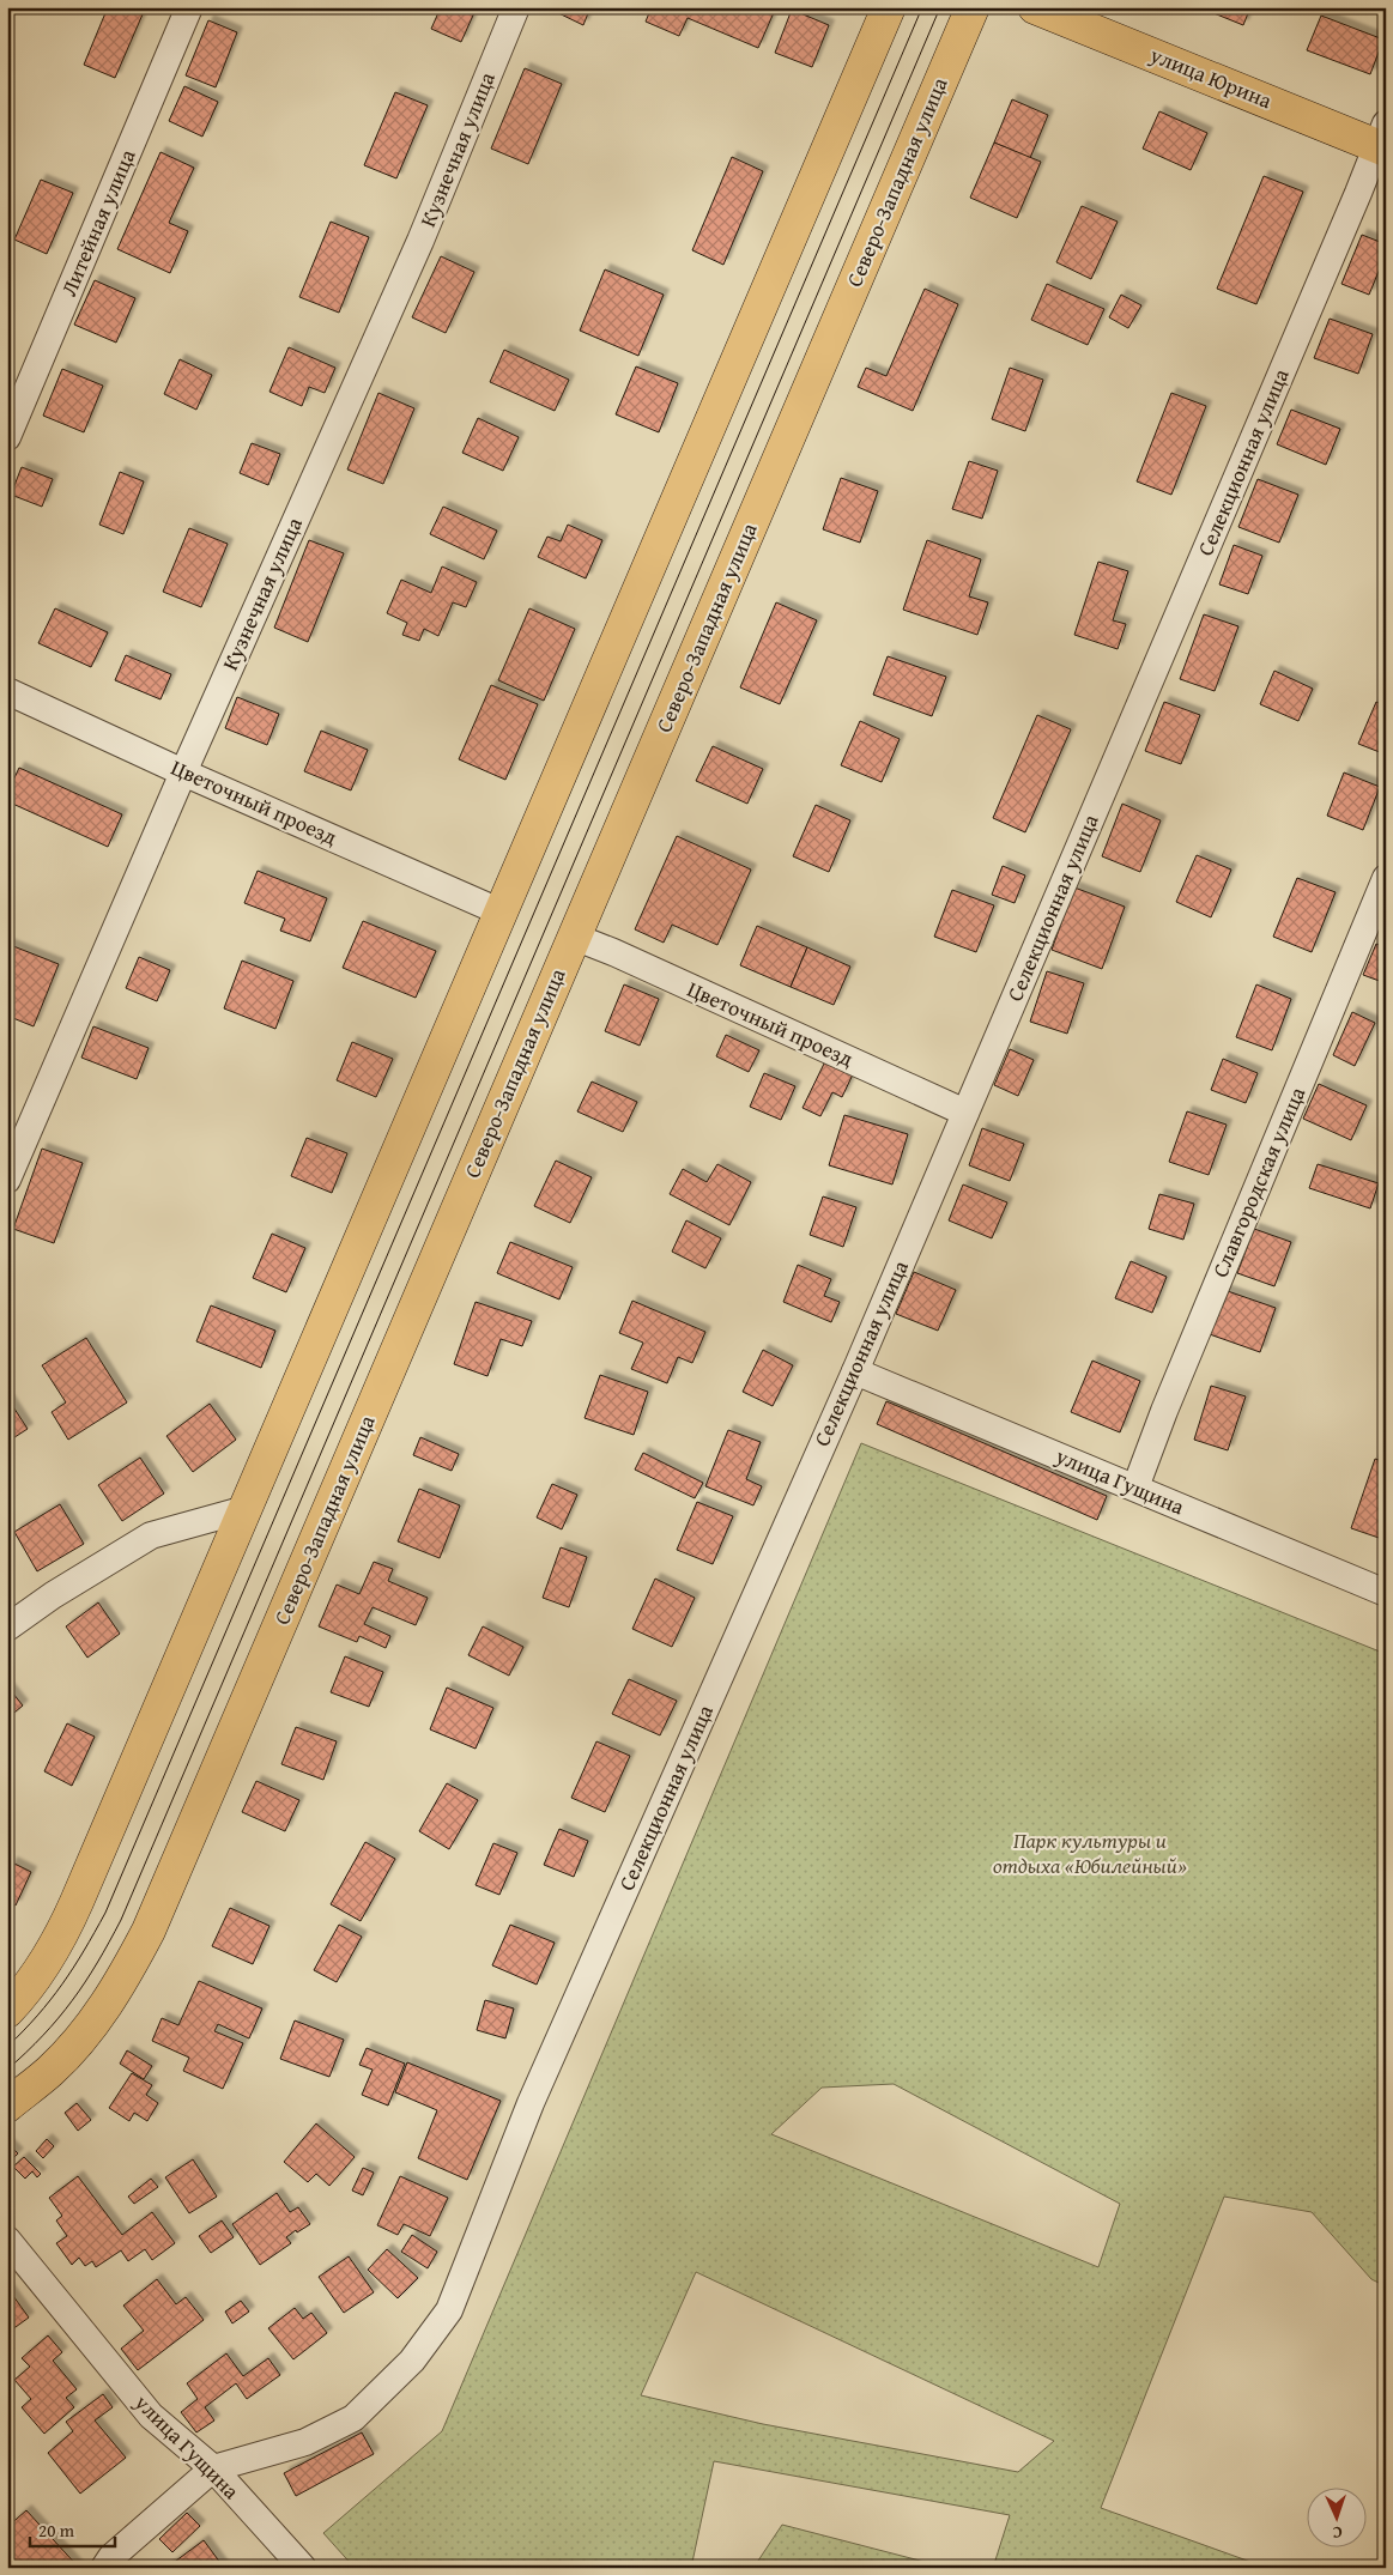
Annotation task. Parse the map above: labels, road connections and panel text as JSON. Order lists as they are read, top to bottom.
{
  "streets": {
    "main road": ["улица Юрина", "Северо-Западная улица"],
    "street": [
      "Кузнечная улица",
      "Литейная улица",
      "Селекционная улица",
      "Цветочный проезд",
      "Славгородская улица",
      "улица Гущина"
    ]
  },
  "crossings": [
    ["улица Юрина", "Селекционная улица"],
    ["Кузнечная улица", "Цветочный проезд"],
    ["Северо-Западная улица", "Цветочный проезд"],
    ["Селекционная улица", "Цветочный проезд"],
    ["Селекционная улица", "улица Гущина"],
    ["Славгородская улица", "улица Гущина"]
  ],
  "parks": ["Парк культуры и отдыха «Юбилейный»"],
  "scale_bar": "20 m",
  "north": "bottom"
}
